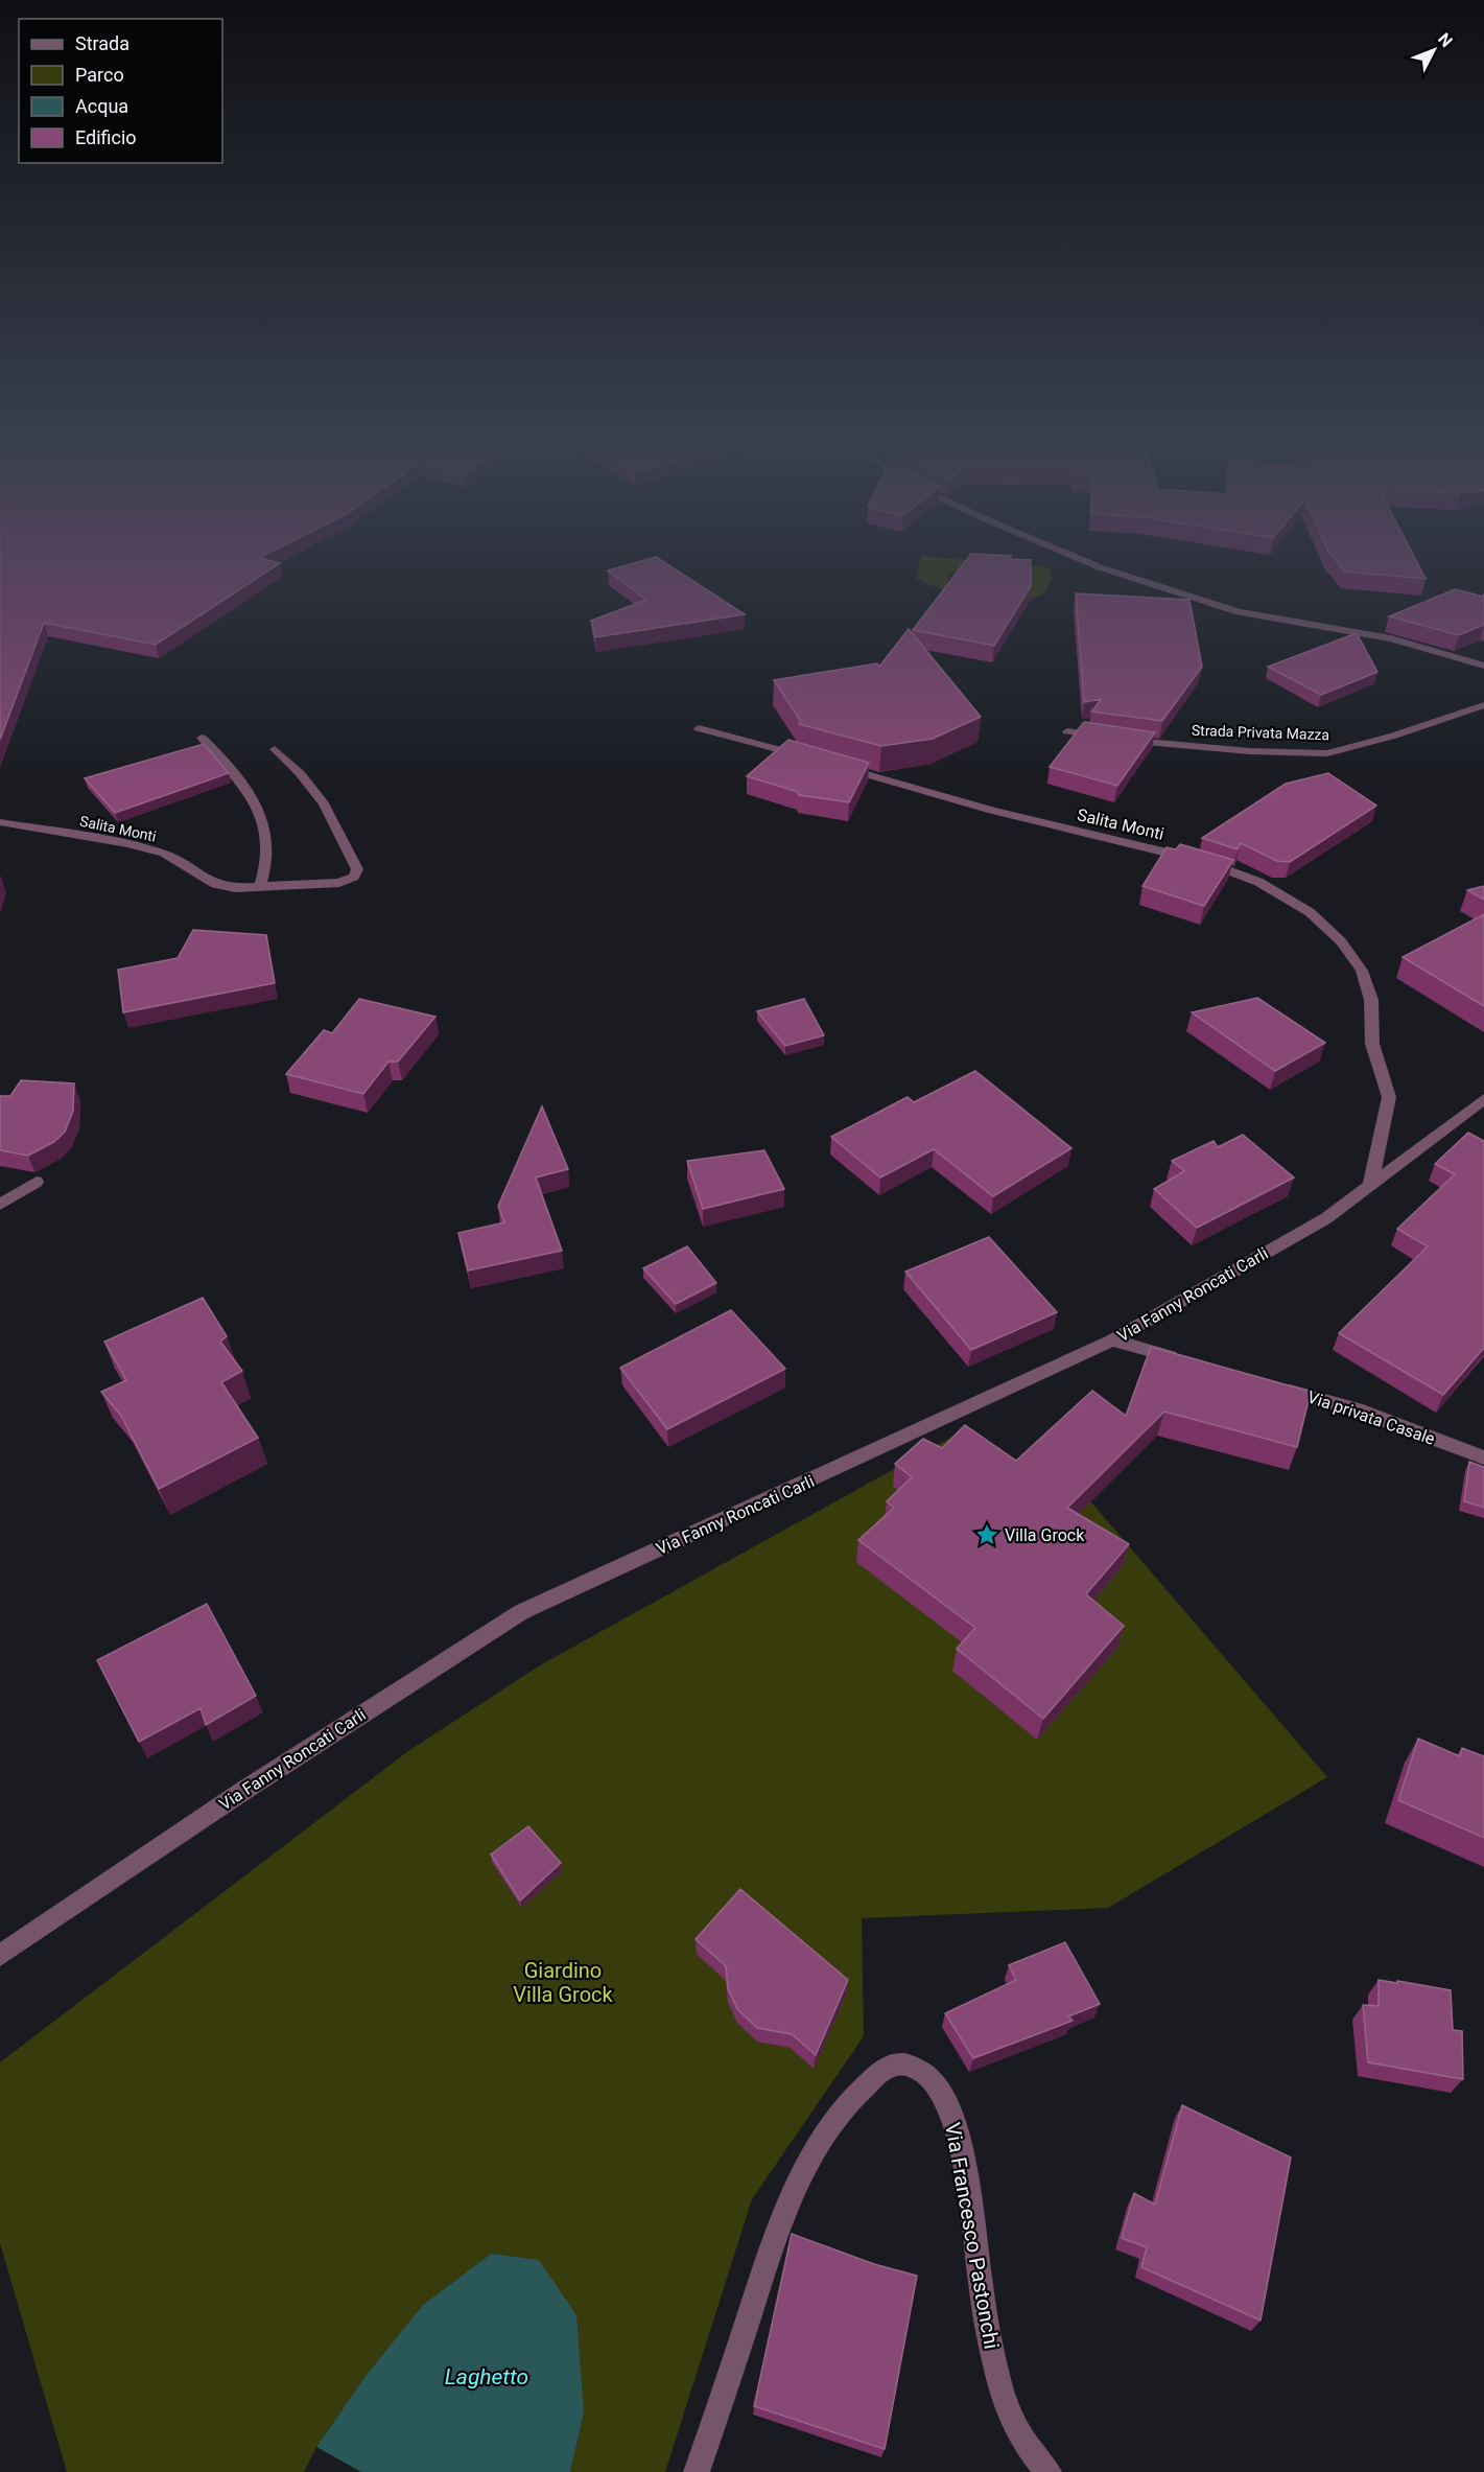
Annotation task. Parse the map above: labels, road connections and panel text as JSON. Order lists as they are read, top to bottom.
{
  "streets": {
    "street": [
      "Strada Privata Mazza",
      "Salita Monti",
      "Via Fanny Roncati Carli",
      "Via privata Casale",
      "Via Francesco Pastonchi"
    ]
  },
  "crossings": [
    ["Salita Monti", "Via Fanny Roncati Carli"]
  ],
  "water": ["Laghetto"],
  "parks": ["Giardino Villa Grock"],
  "places": {
    "place": ["Villa Grock"]
  },
  "legend": [
    "Strada",
    "Parco",
    "Acqua",
    "Edificio"
  ],
  "north": "top right"
}
